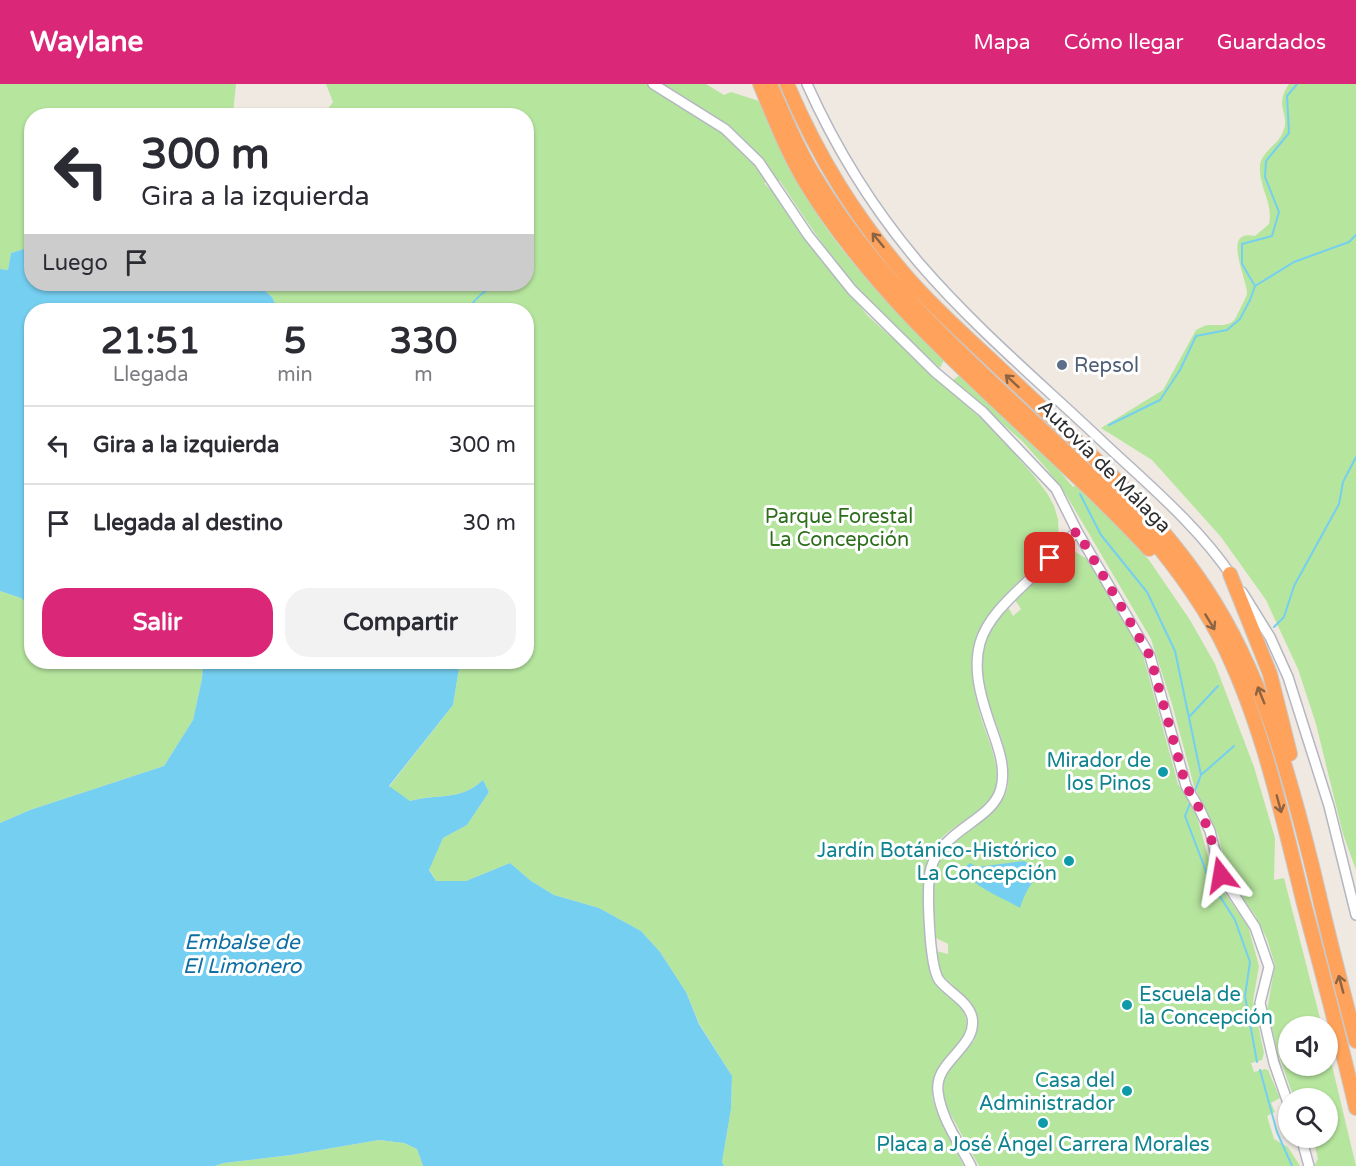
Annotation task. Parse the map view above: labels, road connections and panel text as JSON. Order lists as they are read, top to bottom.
{
  "streets": {
    "highway": ["Autovía de Málaga"]
  },
  "water": ["Embalse de El Limonero"],
  "parks": ["Parque Forestal La Concepción"],
  "places": [
    "Repsol",
    "Mirador de los Pinos",
    "Jardín Botánico-Histórico La Concepción",
    "Escuela de la Concepción",
    "Casa del Administrador",
    "Placa a José Ángel Carrera Morales"
  ],
  "page": {
    "header": "Waylane",
    "nav": ["Mapa", "Cómo llegar", "Guardados"],
    "turn": ["300 m", "Gira a la izquierda"],
    "then": "Luego",
    "eta": [
      "21:51",
      "Llegada",
      "5",
      "min",
      "330",
      "m"
    ],
    "list": [
      {
        "name": "Gira a la izquierda",
        "value": "300 m"
      },
      {
        "name": "Llegada al destino",
        "value": "30 m"
      }
    ],
    "buttons": ["Salir", "Compartir"]
  }
}
